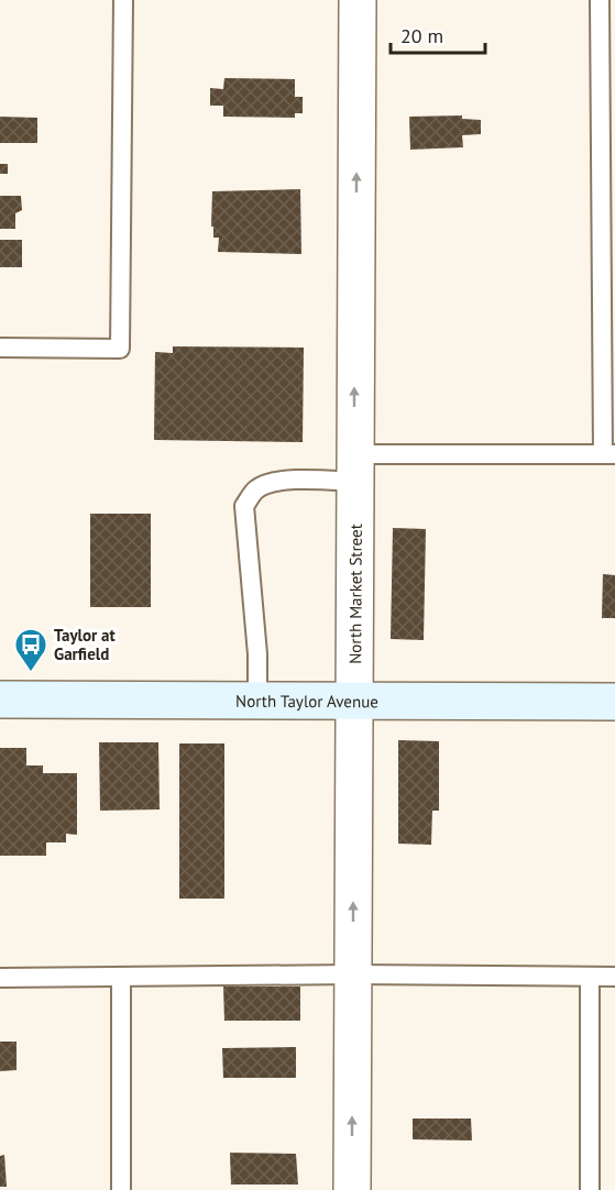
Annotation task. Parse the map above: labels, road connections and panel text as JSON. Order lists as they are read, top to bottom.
{
  "streets": {
    "street": ["North Market Street", "North Taylor Avenue"]
  },
  "crossings": [
    ["North Market Street", "North Taylor Avenue"]
  ],
  "one_way": ["North Market Street"],
  "places": {
    "bus stop": ["Taylor at Garfield"]
  },
  "scale_bar": "20 m"
}
